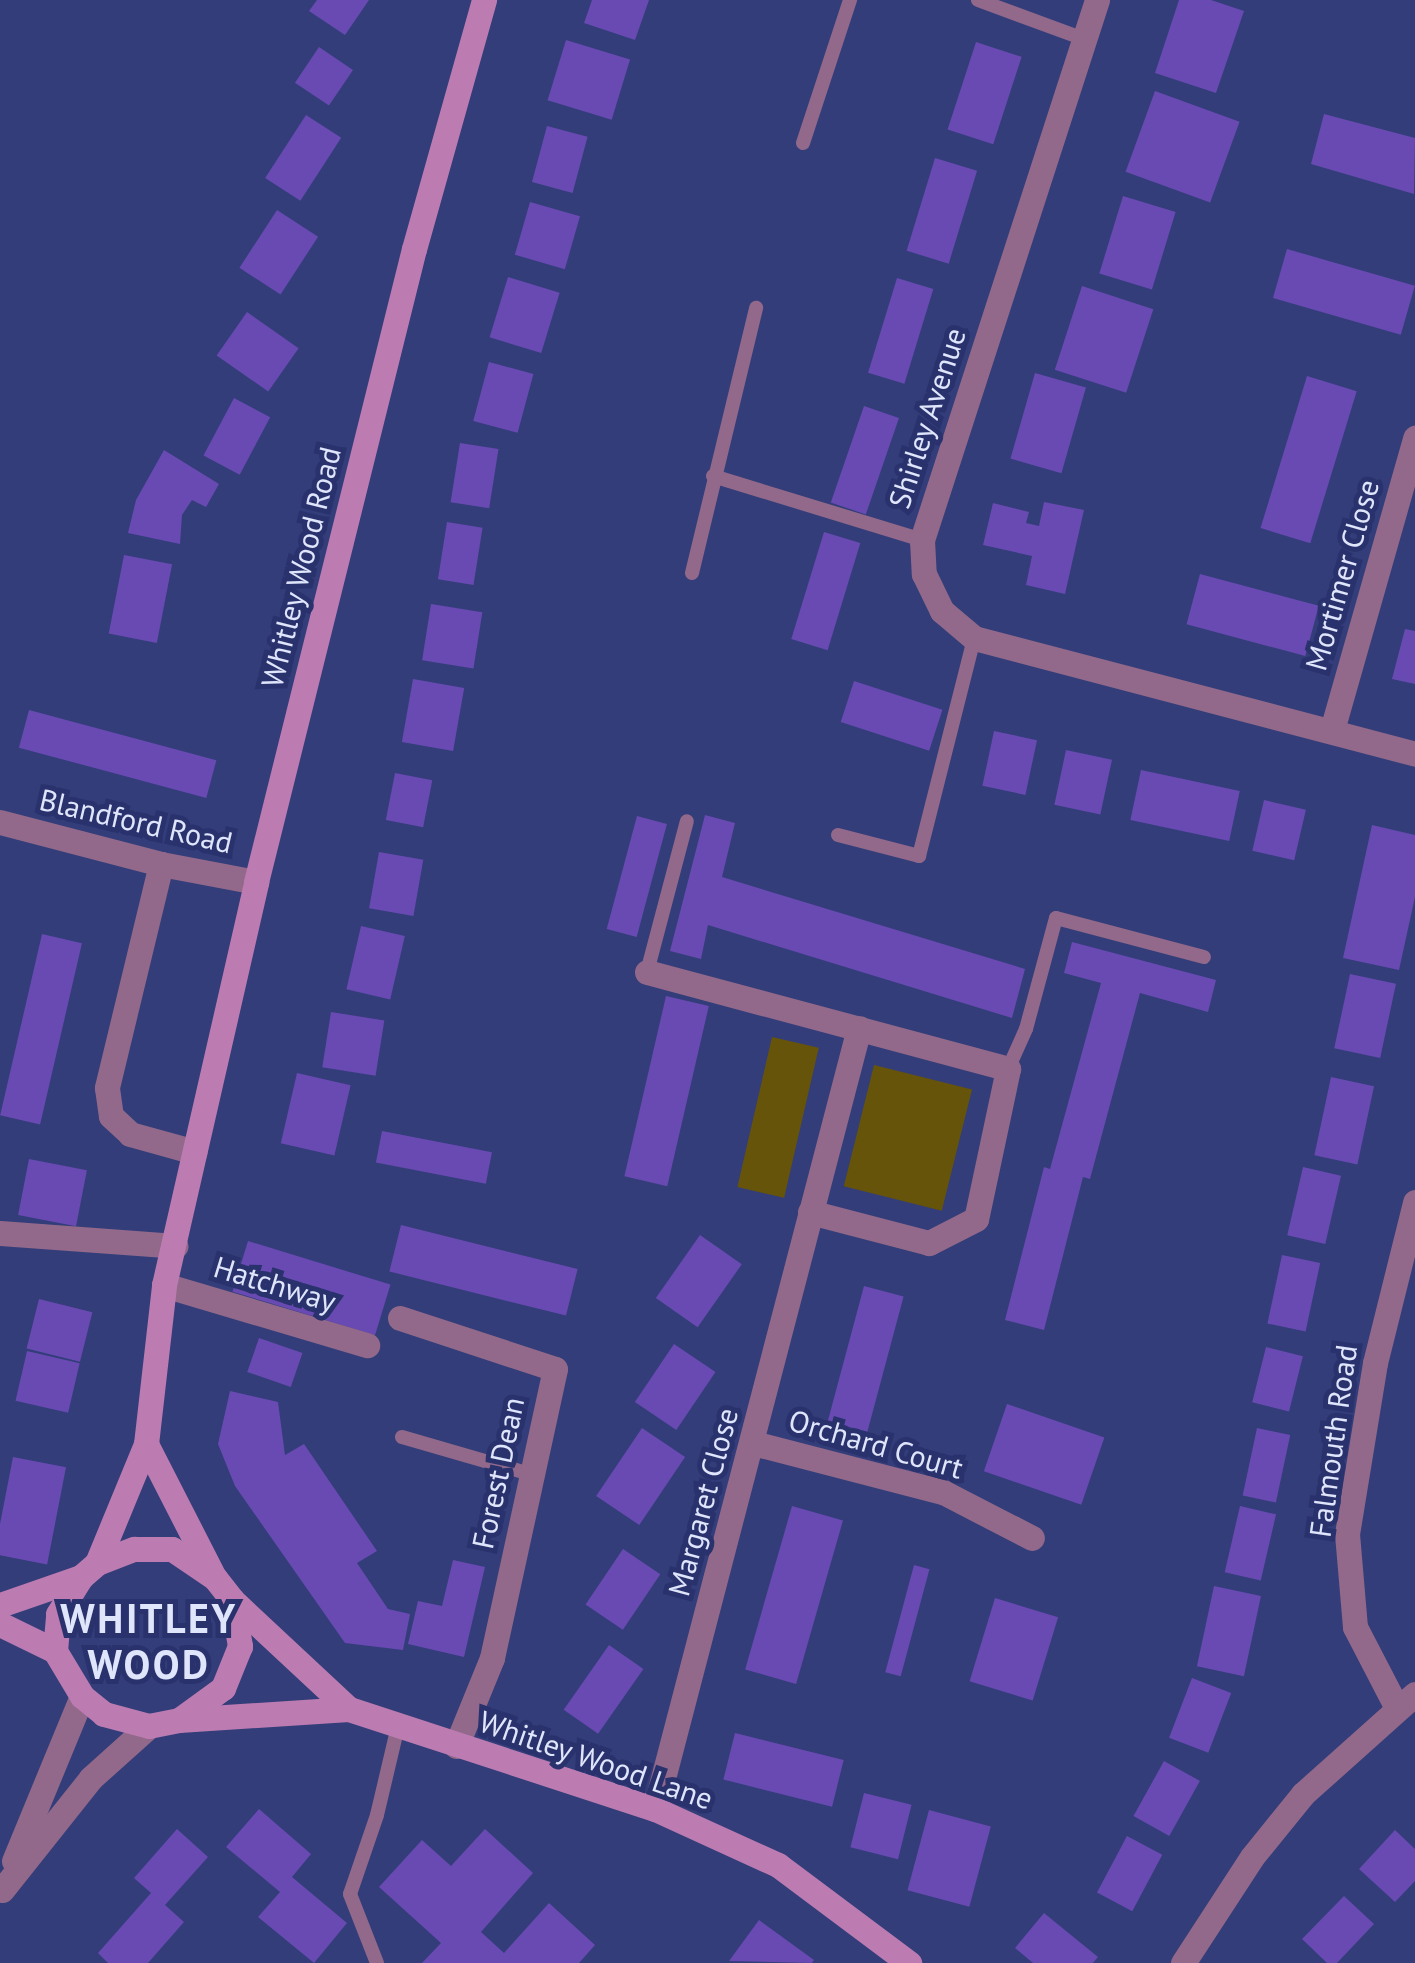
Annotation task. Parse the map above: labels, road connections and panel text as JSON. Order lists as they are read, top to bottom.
{
  "streets": {
    "street": [
      "Shirley Avenue",
      "Whitley Wood Road",
      "Mortimer Close",
      "Blandford Road",
      "Hatchway",
      "Falmouth Road",
      "Orchard Court",
      "Forest Dean",
      "Margaret Close",
      "Whitley Wood Lane"
    ]
  },
  "crossings": [
    ["Shirley Avenue", "Mortimer Close"],
    ["Whitley Wood Road", "Blandford Road"],
    ["Whitley Wood Road", "Hatchway"],
    ["Whitley Wood Road", "Whitley Wood Lane"],
    ["Orchard Court", "Margaret Close"],
    ["Forest Dean", "Whitley Wood Lane"],
    ["Margaret Close", "Whitley Wood Lane"]
  ],
  "districts": ["WHITLEY WOOD"]
}
